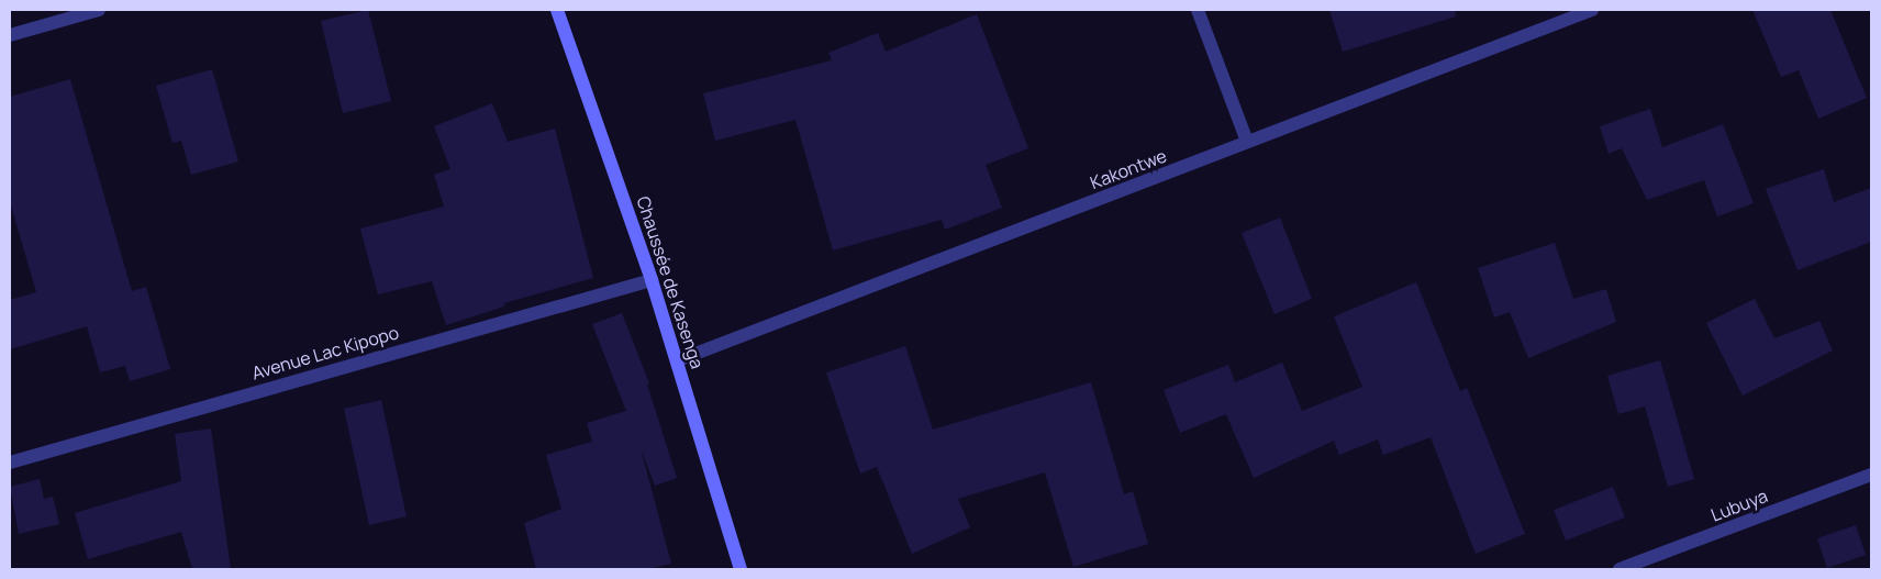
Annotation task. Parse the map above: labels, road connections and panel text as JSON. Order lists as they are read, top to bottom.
{
  "streets": {
    "main road": ["Chaussée de Kasenga"],
    "street": ["Kakontwe", "Avenue Lac Kipopo", "Lubuya"]
  },
  "crossings": [
    ["Kakontwe", "Chaussée de Kasenga"],
    ["Chaussée de Kasenga", "Avenue Lac Kipopo"]
  ]
}
